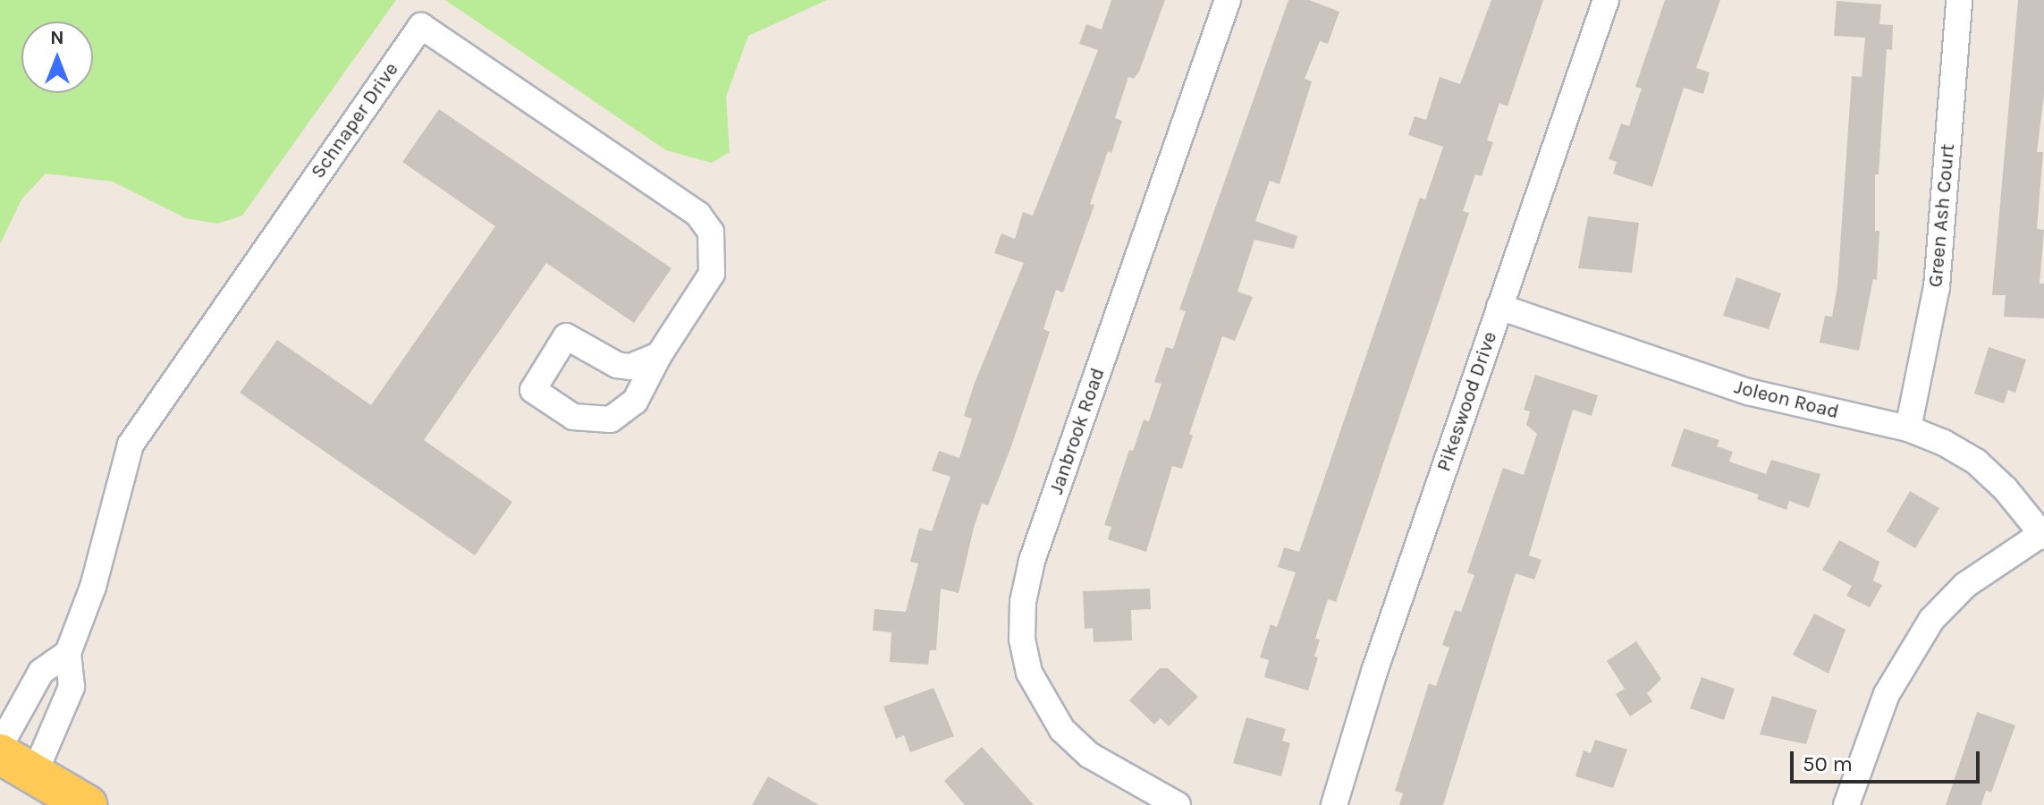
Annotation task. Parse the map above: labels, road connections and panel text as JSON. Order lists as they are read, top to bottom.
{
  "streets": {
    "street": [
      "Schnaper Drive",
      "Green Ash Court",
      "Joleon Road",
      "Pikeswood Drive",
      "Janbrook Road"
    ]
  },
  "crossings": [
    ["Green Ash Court", "Joleon Road"],
    ["Joleon Road", "Pikeswood Drive"]
  ],
  "scale_bar": "50 m",
  "north": "top"
}
